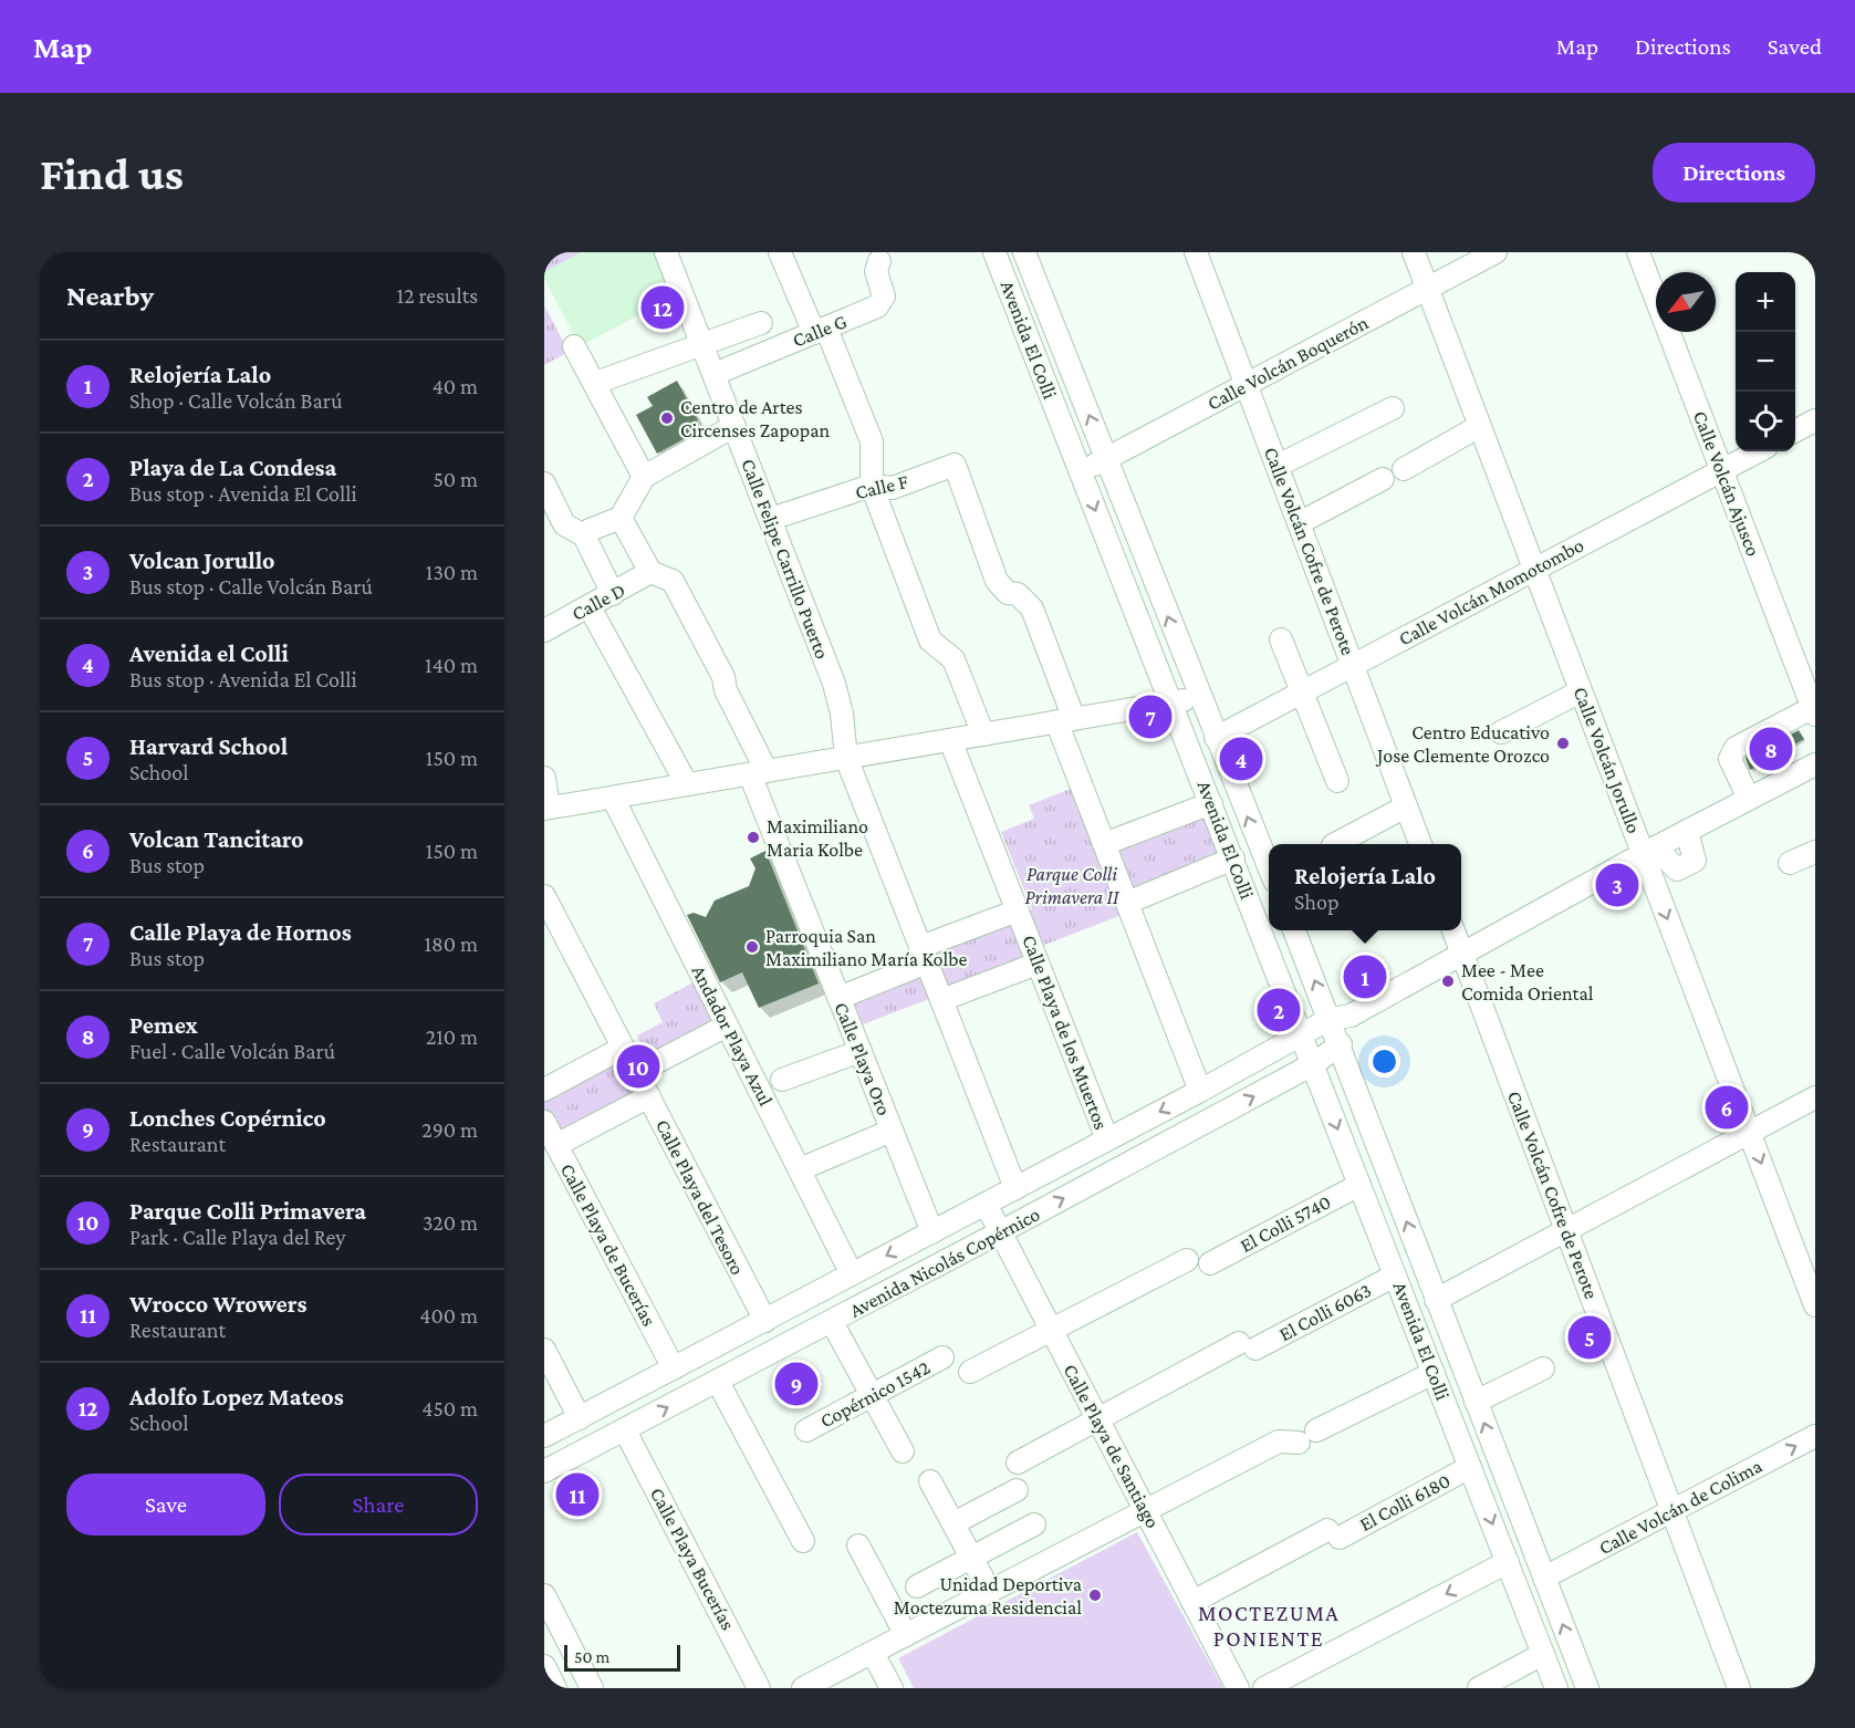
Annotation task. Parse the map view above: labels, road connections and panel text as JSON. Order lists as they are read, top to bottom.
{
  "streets": {
    "street": [
      "Calle G",
      "Avenida El Colli",
      "Calle Volcán Boquerón",
      "Calle Volcán Ajusco",
      "Calle F",
      "Calle Volcán Cofre de Perote",
      "Calle Felipe Carrillo Puerto",
      "Calle Volcán Momotombo",
      "Calle D",
      "Calle Volcán Jorullo",
      "Calle Playa de los Muertos",
      "Andador Playa Azul",
      "Calle Playa Oro",
      "Calle Playa del Tesoro",
      "El Colli 5740",
      "Calle Playa de Bucerías",
      "Avenida Nicolás Copérnico",
      "El Colli 6063",
      "Copérnico 1542",
      "Calle Playa de Santiago",
      "El Colli 6180",
      "Calle Volcán de Colima",
      "Calle Playa Bucerías"
    ]
  },
  "crossings": [
    ["Calle G", "Calle Felipe Carrillo Puerto"],
    ["Avenida El Colli", "Calle Volcán Boquerón"],
    ["Avenida El Colli", "Calle Volcán Momotombo"],
    ["Avenida El Colli", "El Colli 5740"],
    ["Avenida El Colli", "Avenida Nicolás Copérnico"],
    ["Avenida El Colli", "El Colli 6063"],
    ["Avenida El Colli", "El Colli 6180"],
    ["Avenida El Colli", "Calle Volcán de Colima"],
    ["Calle Volcán Boquerón", "Calle Volcán Cofre de Perote"],
    ["Calle Volcán Boquerón", "Calle Volcán Jorullo"],
    ["Calle Volcán Ajusco", "Calle Volcán Momotombo"],
    ["Calle F", "Calle Felipe Carrillo Puerto"],
    ["Calle Volcán Cofre de Perote", "Calle Volcán Momotombo"],
    ["Calle Volcán Cofre de Perote", "Avenida Nicolás Copérnico"],
    ["Calle Volcán Cofre de Perote", "Calle Volcán de Colima"],
    ["Calle Volcán Momotombo", "Calle Volcán Jorullo"],
    ["Calle D", "Calle Playa Oro"],
    ["Calle Volcán Jorullo", "Avenida Nicolás Copérnico"],
    ["Calle Playa de los Muertos", "Avenida Nicolás Copérnico"],
    ["Andador Playa Azul", "Avenida Nicolás Copérnico"],
    ["Calle Playa Oro", "Avenida Nicolás Copérnico"],
    ["Calle Playa del Tesoro", "Avenida Nicolás Copérnico"],
    ["Calle Playa de Bucerías", "Avenida Nicolás Copérnico"],
    ["Avenida Nicolás Copérnico", "Calle Playa de Santiago"],
    ["Avenida Nicolás Copérnico", "Calle Playa Bucerías"],
    ["El Colli 6063", "Calle Playa de Santiago"],
    ["Calle Playa de Santiago", "El Colli 6180"]
  ],
  "one_way": ["Calle Volcán Jorullo", "Calle Volcán de Colima"],
  "districts": ["MOCTEZUMA PONIENTE"],
  "parks": ["Parque Colli Primavera II"],
  "places": [
    "Centro de Artes Circenses Zapopan",
    "Centro Educativo Jose Clemente Orozco",
    "Maximiliano Maria Kolbe",
    "Parroquia San Maximiliano María Kolbe",
    "Mee - Mee Comida Oriental",
    "Unidad Deportiva Moctezuma Residencial"
  ],
  "scale_bar": "50 m",
  "north": "bottom left",
  "page": {
    "header": "Map",
    "nav": ["Map", "Directions", "Saved"],
    "buttons": [
      "Directions",
      ["Save", "Share"]
    ],
    "title": "Find us",
    "heading": ["Nearby", "12 results"],
    "map_buttons": ["+", "−"],
    "pins": [
      "12",
      "7",
      "8",
      "4",
      "3",
      "1",
      "2",
      "10",
      "6",
      "5",
      "9",
      "11"
    ],
    "list": [
      {
        "mark": "1",
        "name": "Relojería Lalo",
        "note": "Shop · Calle Volcán Barú",
        "value": "40 m"
      },
      {
        "mark": "2",
        "name": "Playa de La Condesa",
        "note": "Bus stop · Avenida El Colli",
        "value": "50 m"
      },
      {
        "mark": "3",
        "name": "Volcan Jorullo",
        "note": "Bus stop · Calle Volcán Barú",
        "value": "130 m"
      },
      {
        "mark": "4",
        "name": "Avenida el Colli",
        "note": "Bus stop · Avenida El Colli",
        "value": "140 m"
      },
      {
        "mark": "5",
        "name": "Harvard School",
        "note": "School",
        "value": "150 m"
      },
      {
        "mark": "6",
        "name": "Volcan Tancitaro",
        "note": "Bus stop",
        "value": "150 m"
      },
      {
        "mark": "7",
        "name": "Calle Playa de Hornos",
        "note": "Bus stop",
        "value": "180 m"
      },
      {
        "mark": "8",
        "name": "Pemex",
        "note": "Fuel · Calle Volcán Barú",
        "value": "210 m"
      },
      {
        "mark": "9",
        "name": "Lonches Copérnico",
        "note": "Restaurant",
        "value": "290 m"
      },
      {
        "mark": "10",
        "name": "Parque Colli Primavera",
        "note": "Park · Calle Playa del Rey",
        "value": "320 m"
      },
      {
        "mark": "11",
        "name": "Wrocco Wrowers",
        "note": "Restaurant",
        "value": "400 m"
      },
      {
        "mark": "12",
        "name": "Adolfo Lopez Mateos",
        "note": "School",
        "value": "450 m"
      }
    ],
    "popup": ["Relojería Lalo", "Shop"],
    "scale": "50 m"
  }
}
